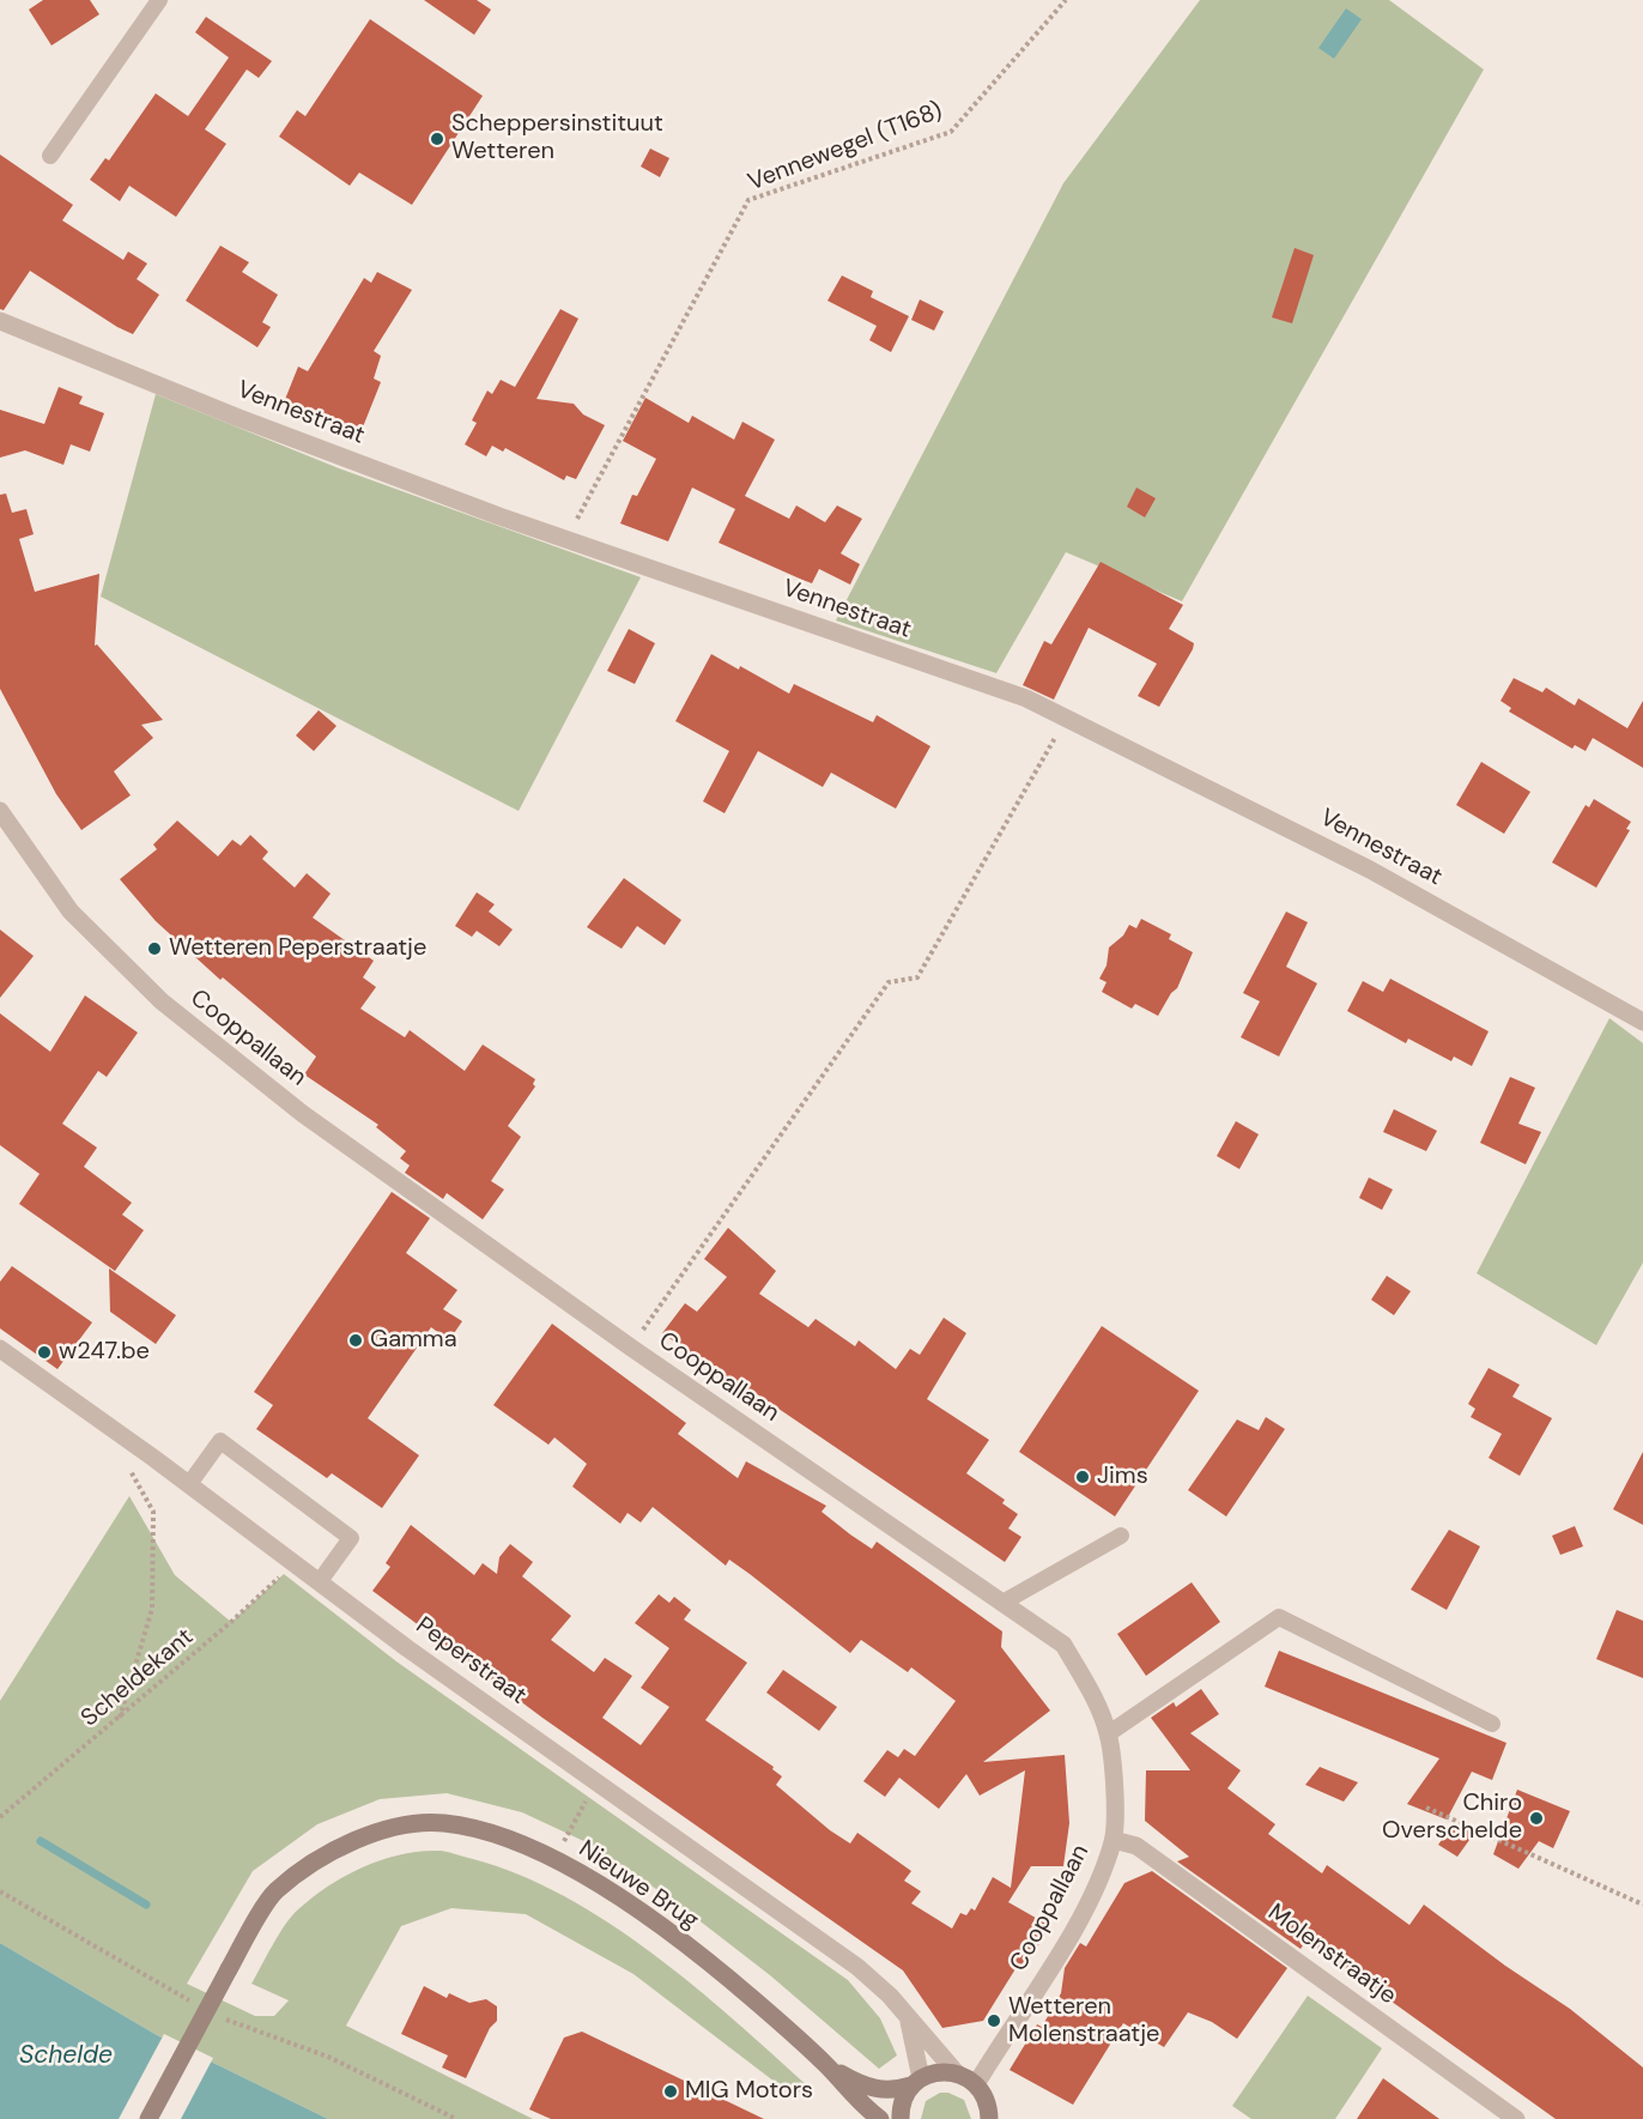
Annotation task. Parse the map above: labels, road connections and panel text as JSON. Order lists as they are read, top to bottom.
{
  "streets": {
    "main road": ["Nieuwe Brug"],
    "street": [
      "Vennestraat",
      "Cooppallaan",
      "Peperstraat",
      "Molenstraatje"
    ],
    "path": ["Vennewegel (T168)", "Scheldekant"]
  },
  "crossings": [
    ["Vennewegel (T168)", "Vennestraat"],
    ["Cooppallaan", "Molenstraatje"],
    ["Peperstraat", "Scheldekant"],
    ["Peperstraat", "Nieuwe Brug"]
  ],
  "water": ["Schelde"],
  "places": [
    "Scheppersinstituut Wetteren",
    "Wetteren Peperstraatje",
    "Gamma",
    "w247.be",
    "Jims",
    "Chiro Overschelde",
    "Wetteren Molenstraatje",
    "MIG Motors"
  ]
}
